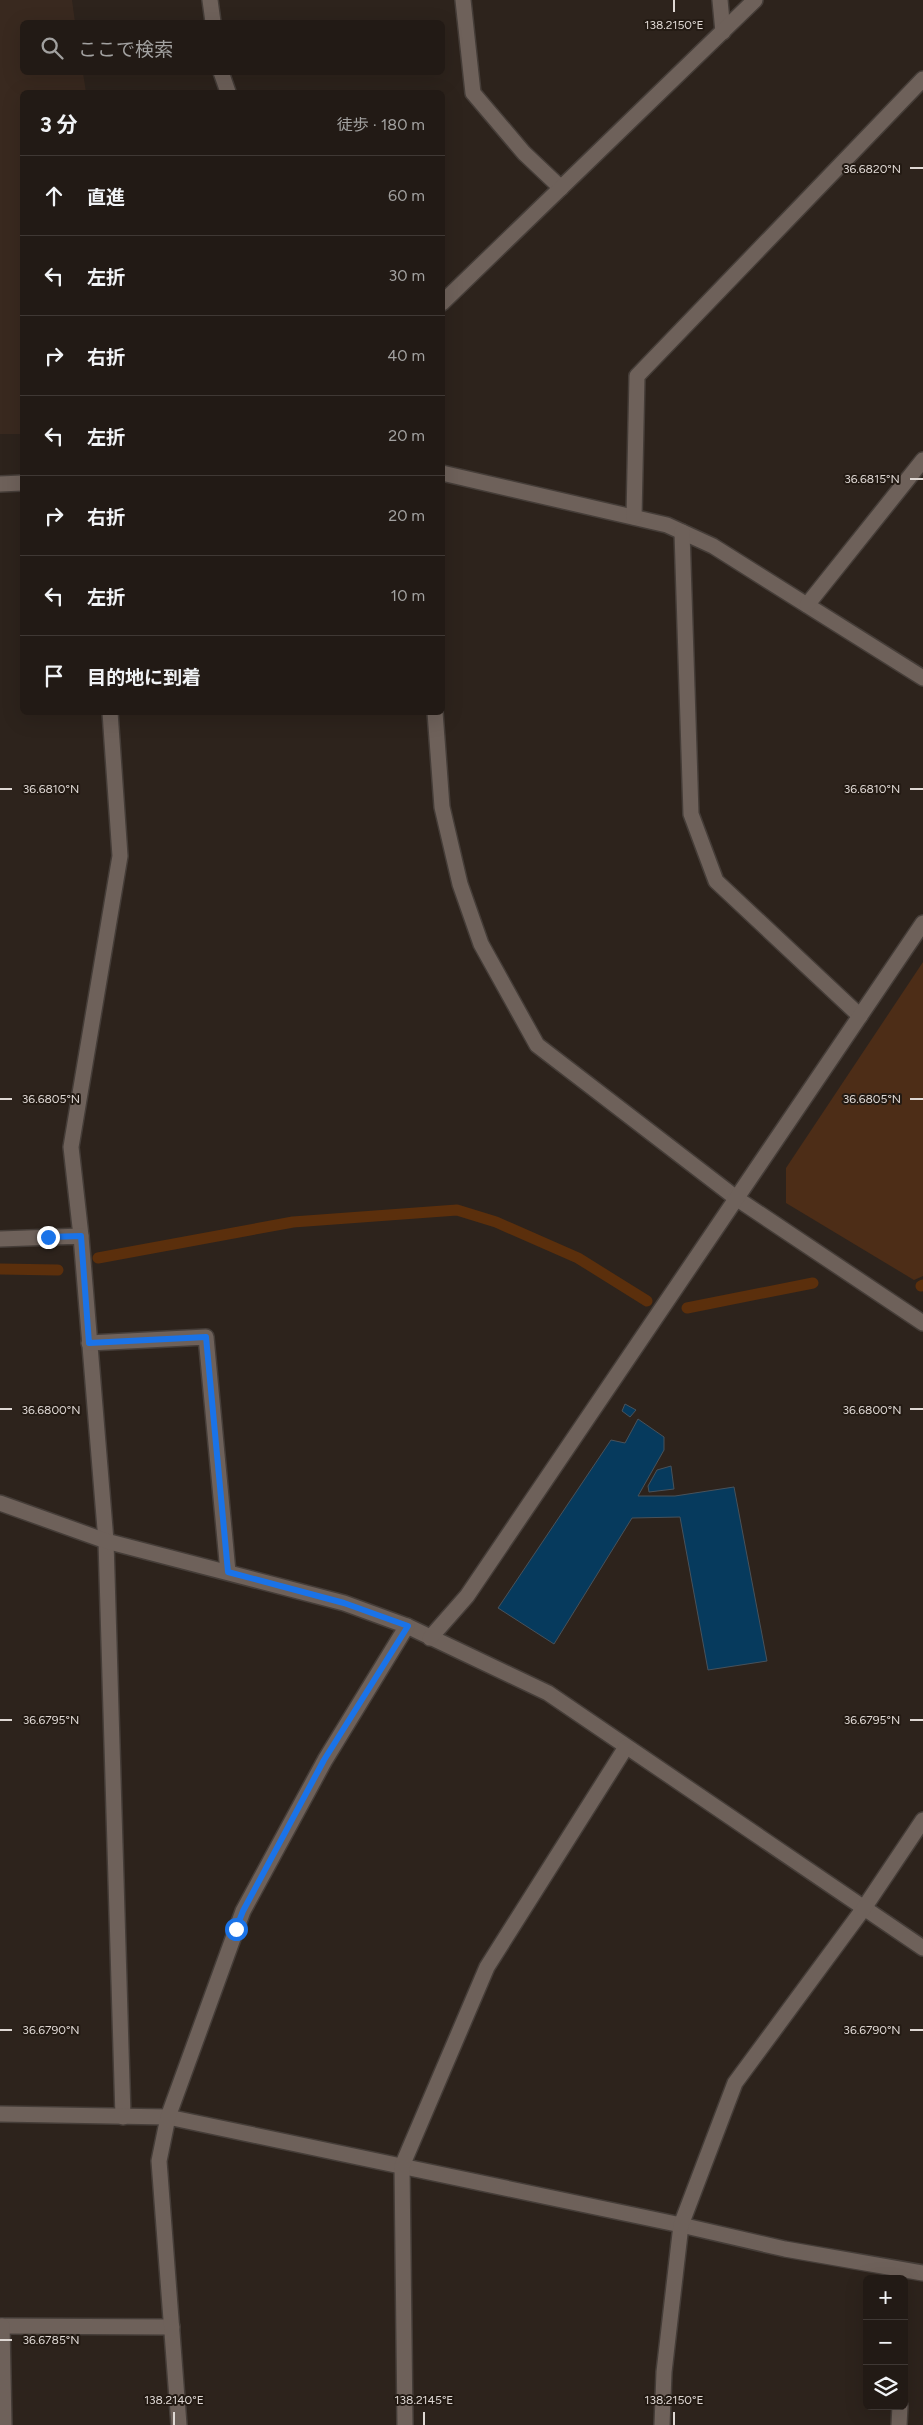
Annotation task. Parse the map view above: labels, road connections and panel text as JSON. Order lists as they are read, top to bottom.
{
  "page": {
    "search": "ここで検索",
    "heading": ["3 分", "徒歩 · 180 m"],
    "list": [
      ["直進", "60 m"],
      ["左折", "30 m"],
      ["右折", "40 m"],
      ["左折", "20 m"],
      ["右折", "20 m"],
      ["左折", "10 m"],
      "目的地に到着"
    ],
    "map_buttons": ["+", "−"]
  },
  "coordinates": [
    "138.2150°E",
    "36.6820°N",
    "36.6815°N",
    "36.6810°N",
    "36.6805°N",
    "36.6800°N",
    "36.6795°N",
    "36.6790°N",
    "36.6785°N",
    "138.2140°E",
    "138.2145°E"
  ]
}
